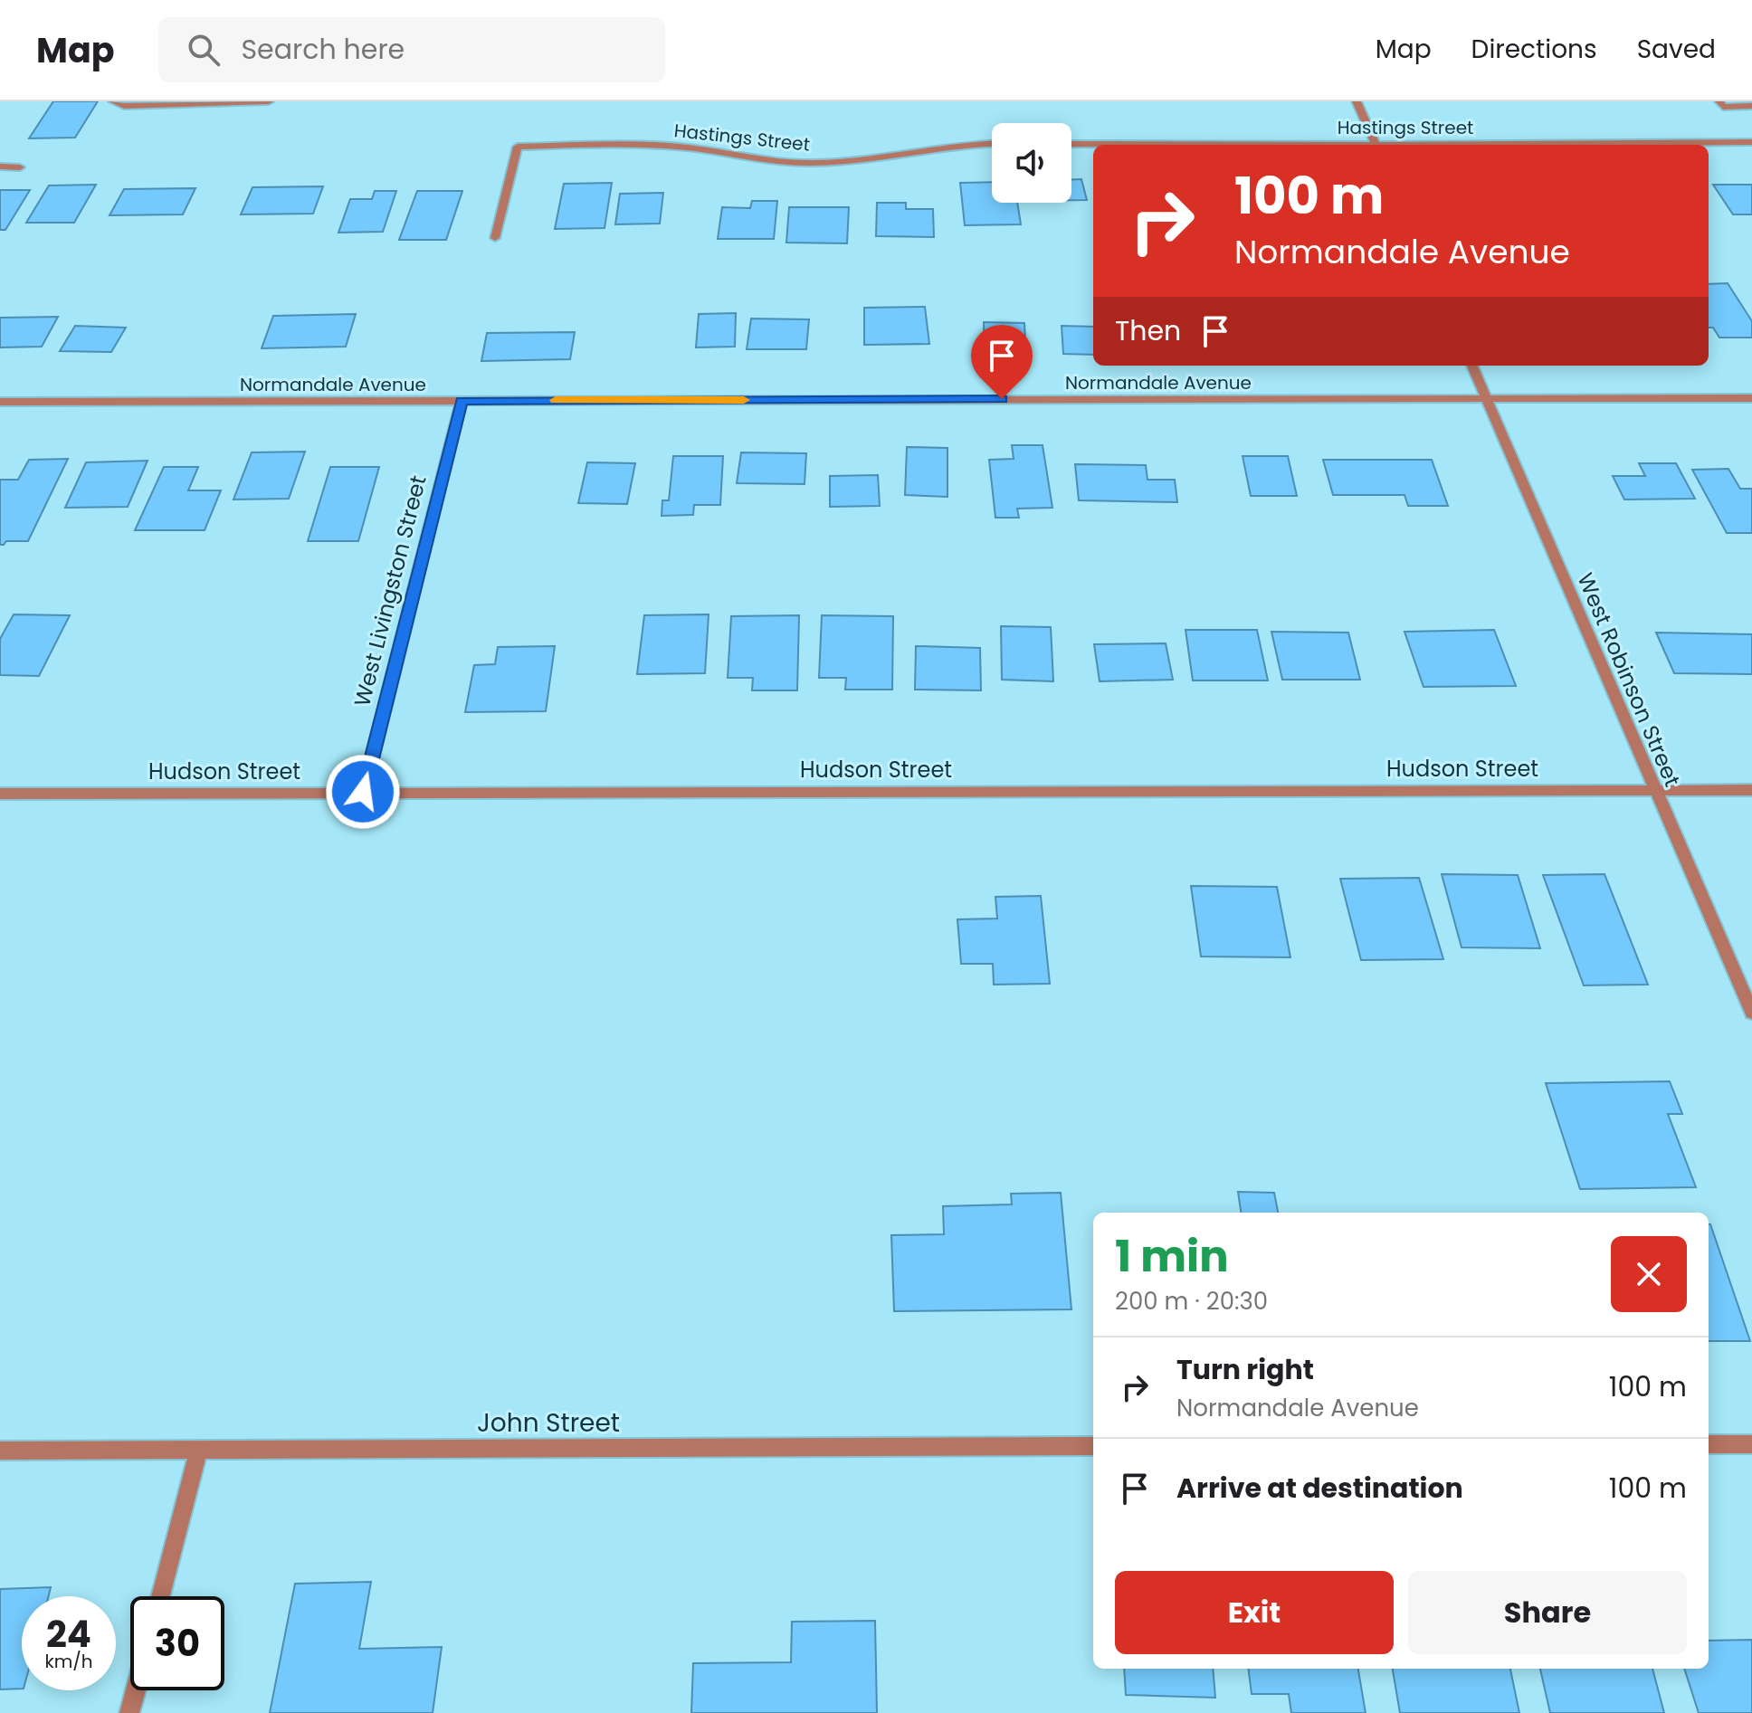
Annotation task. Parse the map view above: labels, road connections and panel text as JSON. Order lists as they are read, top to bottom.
{
  "streets": {
    "street": [
      "Hastings Street",
      "Normandale Avenue",
      "West Livingston Street",
      "West Robinson Street",
      "Hudson Street",
      "John Street"
    ]
  },
  "crossings": [
    ["Normandale Avenue", "West Livingston Street"],
    ["Normandale Avenue", "West Robinson Street"],
    ["West Livingston Street", "Hudson Street"],
    ["West Robinson Street", "Hudson Street"]
  ],
  "page": {
    "header": "Map",
    "search": "Search here",
    "nav": ["Map", "Directions", "Saved"],
    "turn": ["100 m", "Normandale Avenue"],
    "then": "Then",
    "heading": ["1 min", "200 m · 20:30"],
    "list": [
      {
        "name": "Turn right",
        "note": "Normandale Avenue",
        "value": "100 m"
      },
      {
        "name": "Arrive at destination",
        "value": "100 m"
      }
    ],
    "buttons": ["Exit", "Share"],
    "speed": "24 km/h",
    "limit": "30"
  }
}
